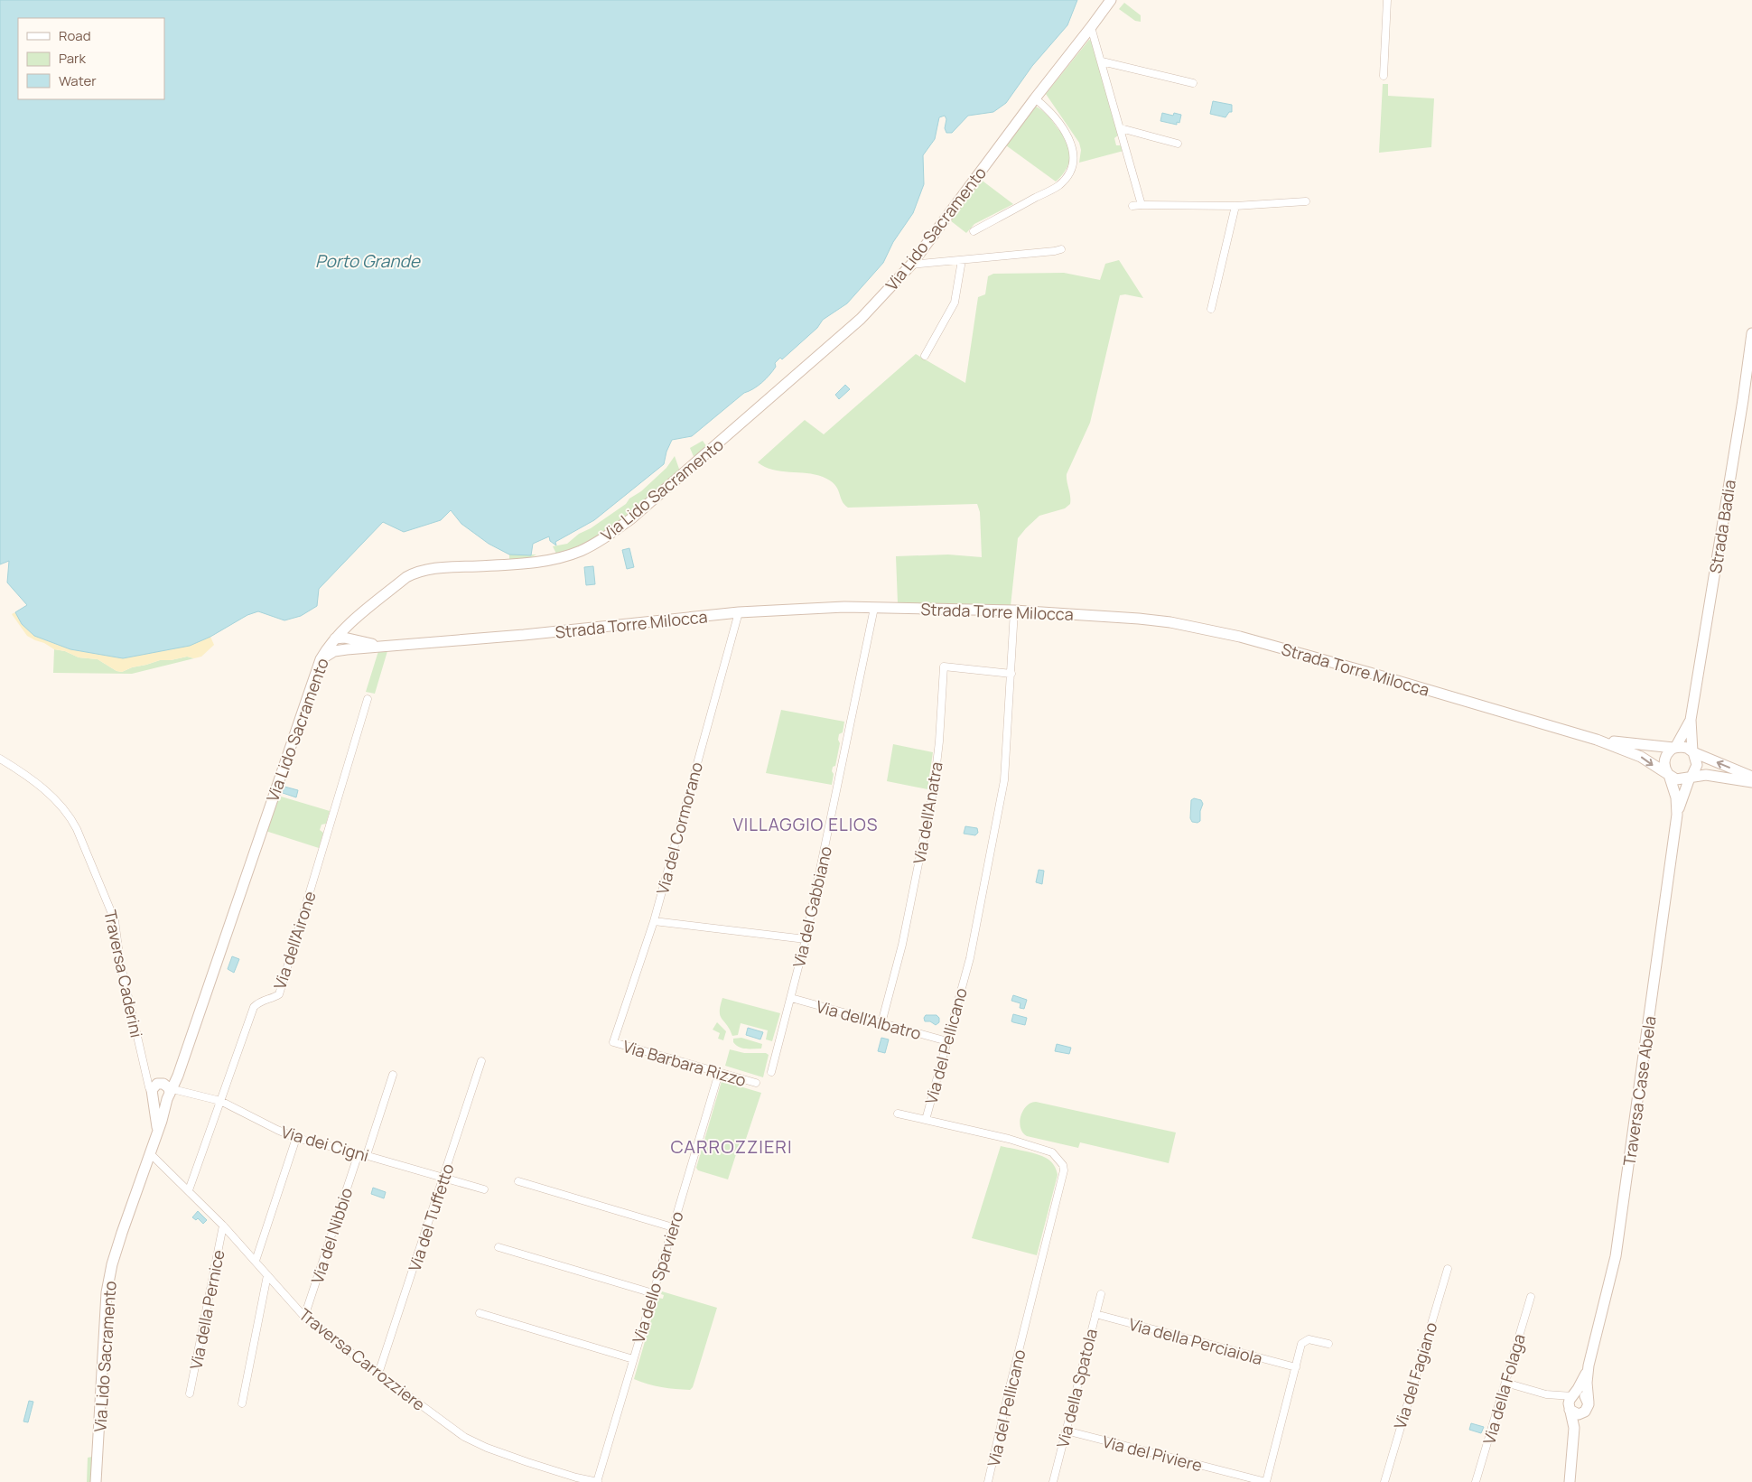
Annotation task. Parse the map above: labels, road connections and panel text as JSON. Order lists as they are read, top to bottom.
{
  "streets": {
    "street": [
      "Via Lido Sacramento",
      "Strada Badia",
      "Strada Torre Milocca",
      "Via dell'Anatra",
      "Via del Cormorano",
      "Via del Gabbiano",
      "Via dell'Airone",
      "Traversa Caderini",
      "Via dell'Albatro",
      "Via del Pellicano",
      "Via Barbara Rizzo",
      "Traversa Case Abela",
      "Via dei Cigni",
      "Via del Tuffetto",
      "Via del Nibbio",
      "Via dello Sparviero",
      "Via della Pernice",
      "Via della Perciaiola",
      "Traversa Carrozziere",
      "Via del Fagiano",
      "Via della Spatola",
      "Via della Folaga",
      "Via del Piviere"
    ]
  },
  "crossings": [
    ["Via Lido Sacramento", "Strada Torre Milocca"],
    ["Via Lido Sacramento", "Traversa Caderini"],
    ["Via Lido Sacramento", "Via dei Cigni"],
    ["Via Lido Sacramento", "Traversa Carrozziere"],
    ["Strada Torre Milocca", "Via del Cormorano"],
    ["Strada Torre Milocca", "Via del Gabbiano"],
    ["Strada Torre Milocca", "Via del Pellicano"],
    ["Via dell'Anatra", "Via dell'Albatro"],
    ["Via dell'Anatra", "Via del Pellicano"],
    ["Via del Cormorano", "Via Barbara Rizzo"],
    ["Via del Gabbiano", "Via dell'Albatro"],
    ["Via dell'Airone", "Via dei Cigni"],
    ["Via dell'Airone", "Traversa Carrozziere"],
    ["Traversa Caderini", "Via dei Cigni"],
    ["Via dell'Albatro", "Via del Pellicano"],
    ["Via Barbara Rizzo", "Via dello Sparviero"],
    ["Via dei Cigni", "Via del Tuffetto"],
    ["Via dei Cigni", "Via del Nibbio"],
    ["Via del Tuffetto", "Traversa Carrozziere"],
    ["Via del Nibbio", "Traversa Carrozziere"],
    ["Via dello Sparviero", "Traversa Carrozziere"],
    ["Via della Pernice", "Traversa Carrozziere"],
    ["Via della Perciaiola", "Via della Spatola"],
    ["Via della Spatola", "Via del Piviere"]
  ],
  "districts": ["VILLAGGIO ELIOS", "CARROZZIERI"],
  "water": ["Porto Grande"],
  "legend": ["Road", "Park", "Water"]
}
